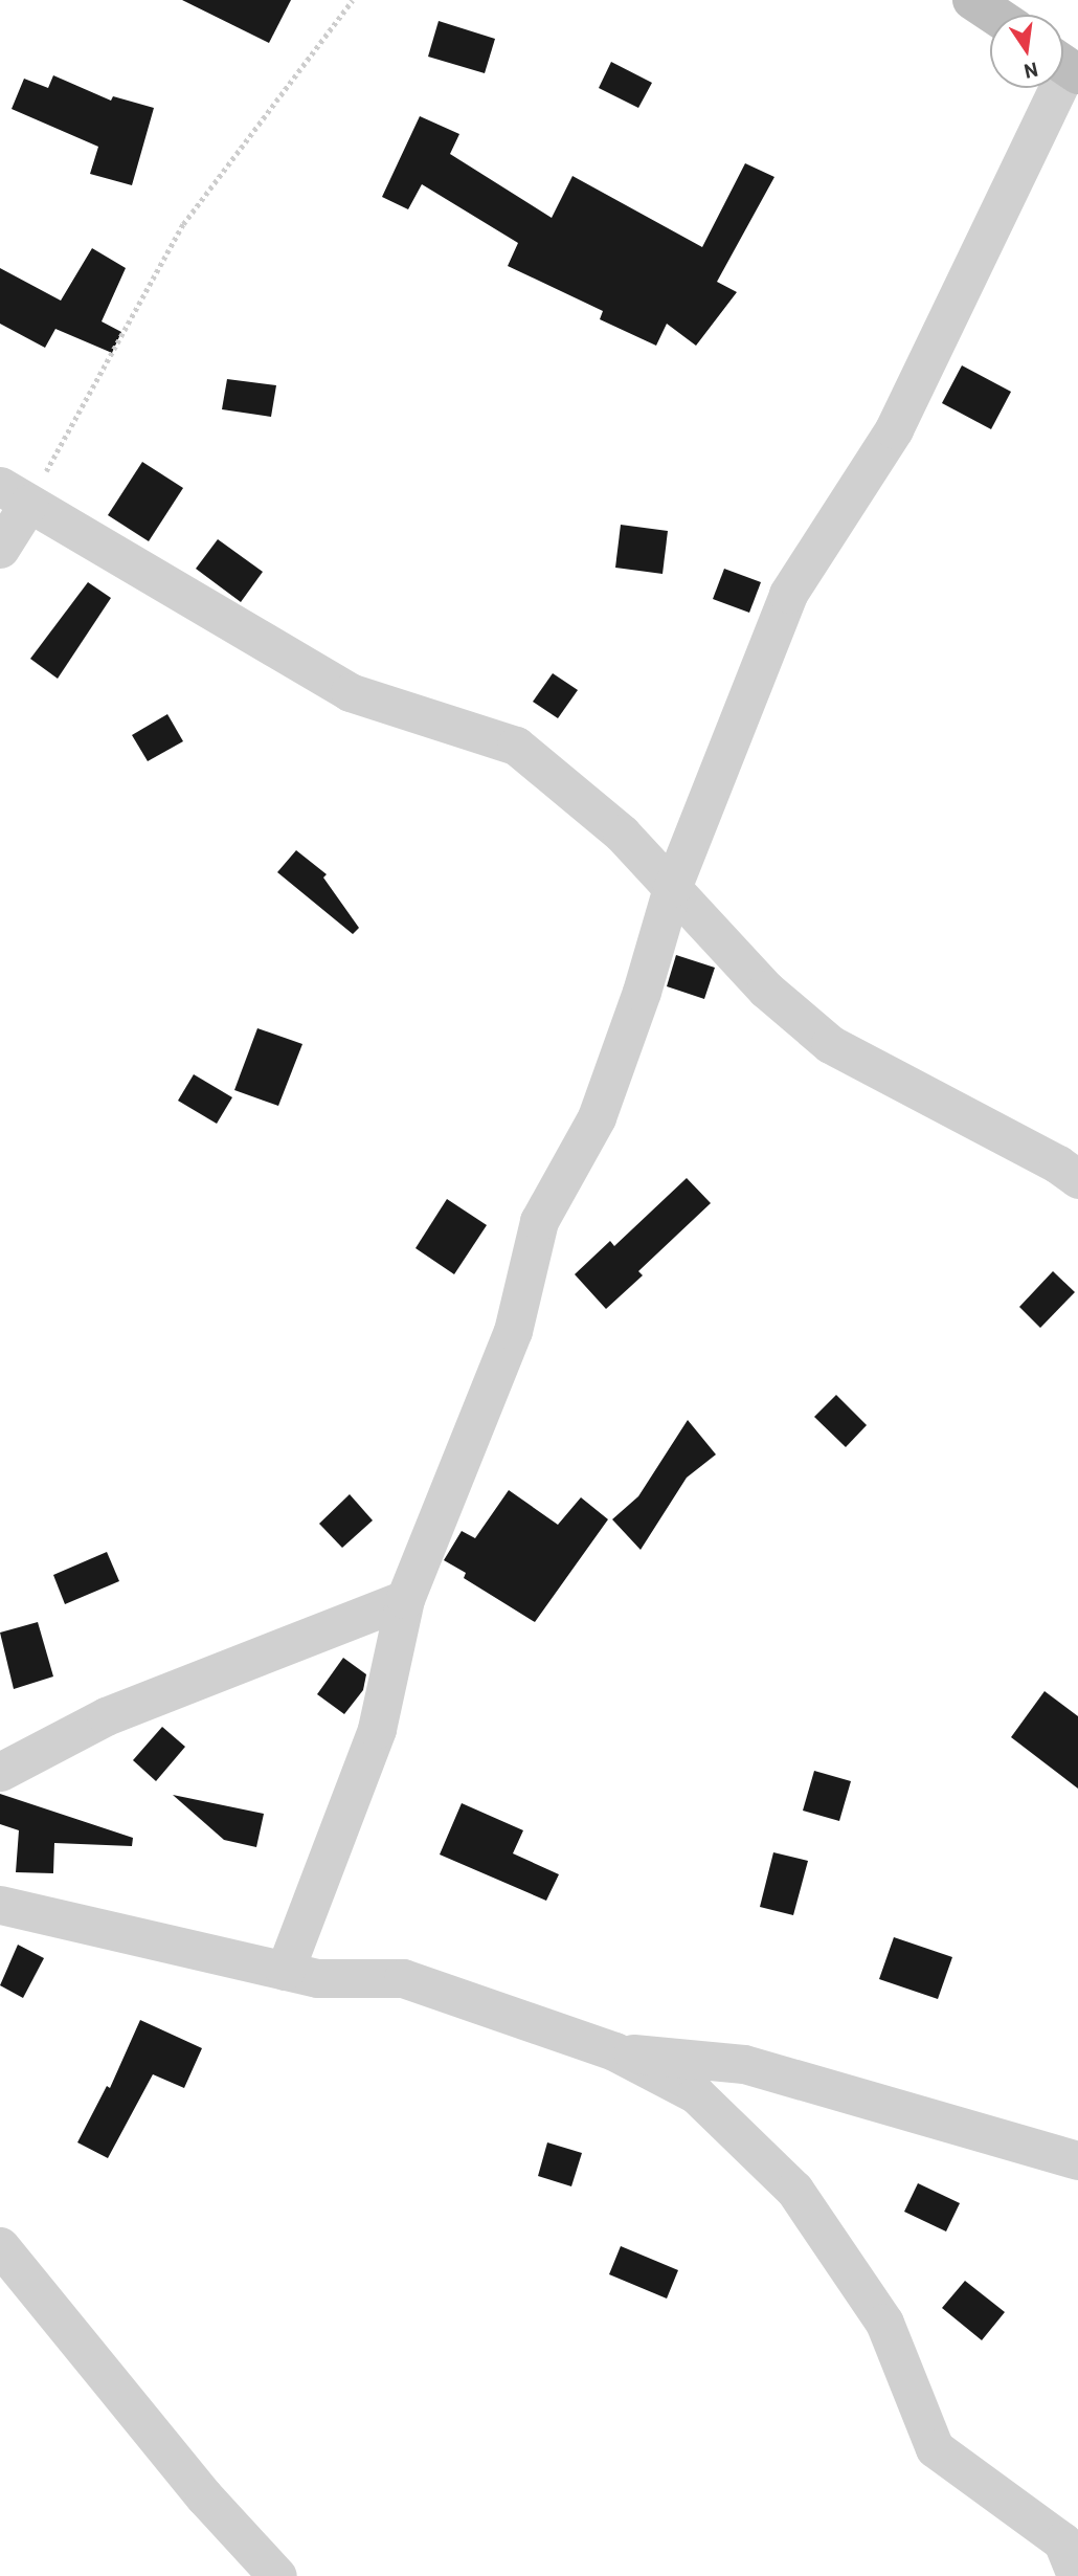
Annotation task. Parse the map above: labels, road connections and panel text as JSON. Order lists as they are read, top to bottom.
{
  "north": "bottom"
}
